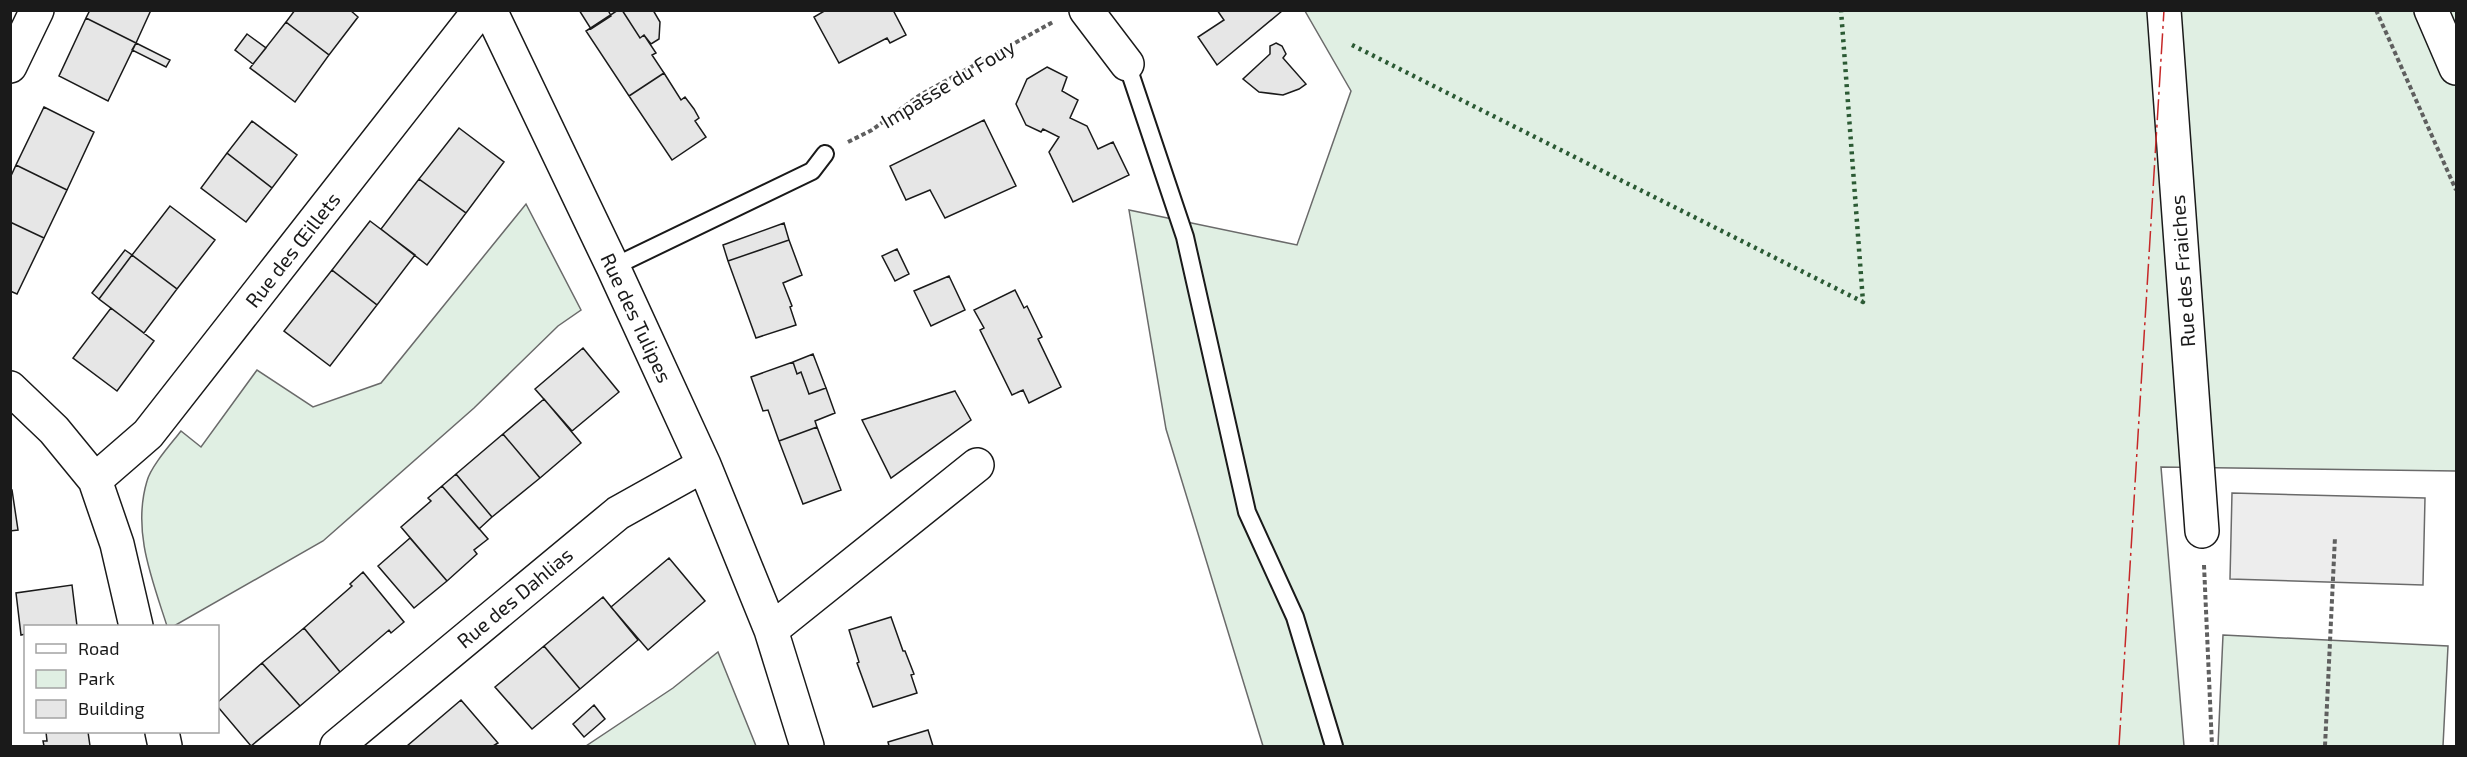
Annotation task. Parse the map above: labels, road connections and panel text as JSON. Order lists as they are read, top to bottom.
{
  "streets": {
    "street": [
      "Rue des Œillets",
      "Rue des Fraiches",
      "Rue des Tulipes",
      "Rue des Dahlias"
    ],
    "path": ["Impasse du Fouy"]
  },
  "crossings": [
    ["Rue des Tulipes", "Rue des Dahlias"]
  ],
  "legend": ["Road", "Park", "Building"]
}
